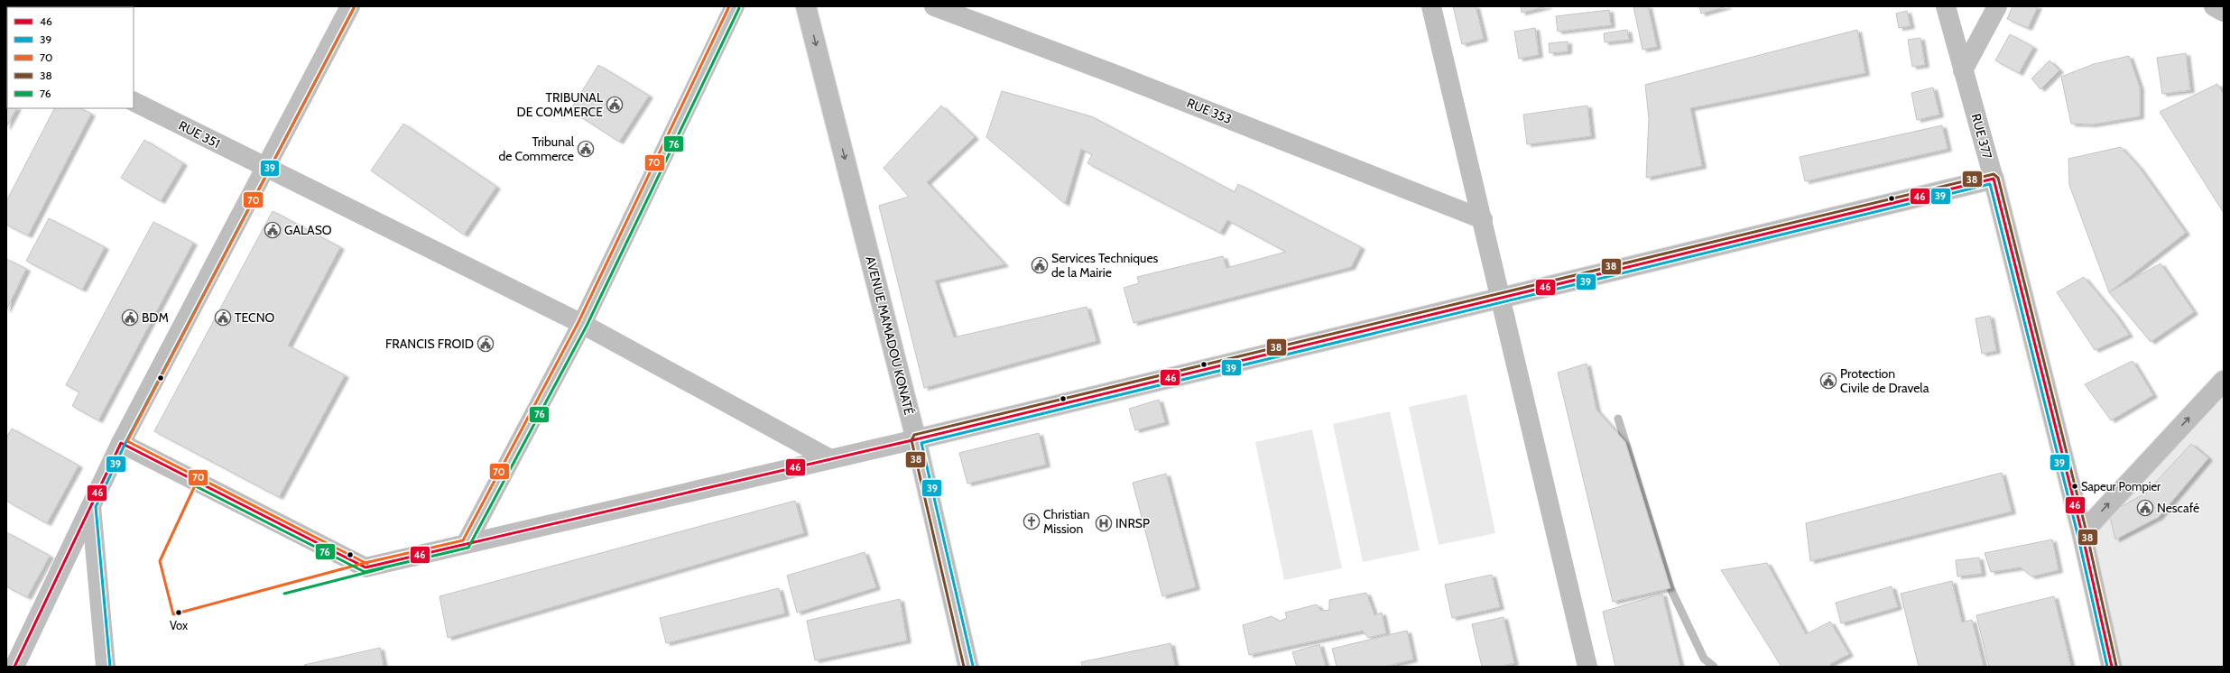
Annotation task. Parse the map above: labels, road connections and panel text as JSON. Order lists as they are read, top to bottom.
{
  "streets": {
    "main road": ["RUE 377", "AVENUE MAMADOU KONATÉ"],
    "street": ["RUE 353", "RUE 351"]
  },
  "one_way": ["AVENUE MAMADOU KONATÉ"],
  "places": {
    "public building": [
      "TRIBUNAL DE COMMERCE",
      "Tribunal de Commerce",
      "GALASO",
      "Services Techniques de la Mairie",
      "BDM",
      "TECNO",
      "FRANCIS FROID",
      "Protection Civile de Dravela",
      "Nescafé"
    ],
    "other": ["Sapeur Pompier", "Vox"],
    "church": ["Christian Mission"],
    "hospital": ["INRSP"]
  },
  "lines": [
    "transit line 70",
    "transit line 39",
    "transit line 76",
    "transit line 38",
    "transit line 46"
  ],
  "legend": [
    "46",
    "39",
    "70",
    "38",
    "76"
  ]
}
